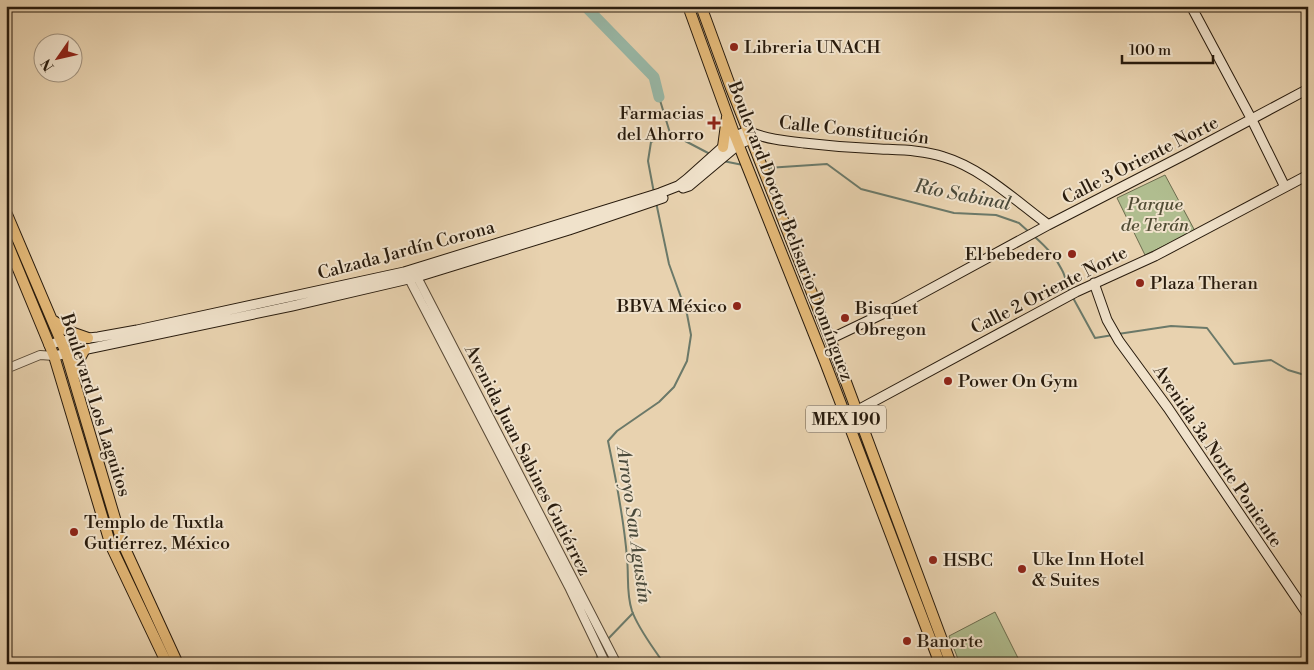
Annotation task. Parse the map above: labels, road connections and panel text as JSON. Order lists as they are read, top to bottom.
{
  "streets": {
    "main road": [
      "Calle Constitución",
      "Calle 3 Oriente Norte",
      "Boulevard Doctor Belisario Domínguez",
      "Calzada Jardín Corona",
      "Calle 2 Oriente Norte",
      "Boulevard Los Laguitos",
      "MEX 190",
      "Avenida 3a Norte Poniente"
    ]
  },
  "crossings": [
    ["Calle Constitución", "Calle 3 Oriente Norte"],
    ["Calle Constitución", "Boulevard Doctor Belisario Domínguez"],
    ["Calle Constitución", "Calzada Jardín Corona"],
    ["Calle 3 Oriente Norte", "Boulevard Doctor Belisario Domínguez"],
    ["Boulevard Doctor Belisario Domínguez", "Calzada Jardín Corona"],
    ["Boulevard Doctor Belisario Domínguez", "Calle 2 Oriente Norte"],
    ["Calzada Jardín Corona", "Boulevard Los Laguitos"],
    ["Calle 2 Oriente Norte", "Avenida 3a Norte Poniente"]
  ],
  "water": ["Río Sabinal", "Arroyo San Agustín"],
  "parks": ["Parque de Terán"],
  "places": {
    "other": [
      "Libreria UNACH",
      "El bebedero",
      "Plaza Theran",
      "BBVA México",
      "Bisquet Obregon",
      "Power On Gym",
      "Templo de Tuxtla Gutiérrez, México",
      "HSBC",
      "Uke Inn Hotel & Suites",
      "Banorte"
    ],
    "health": ["Farmacias del Ahorro"]
  },
  "scale_bar": "100 m",
  "north": "bottom left"
}
